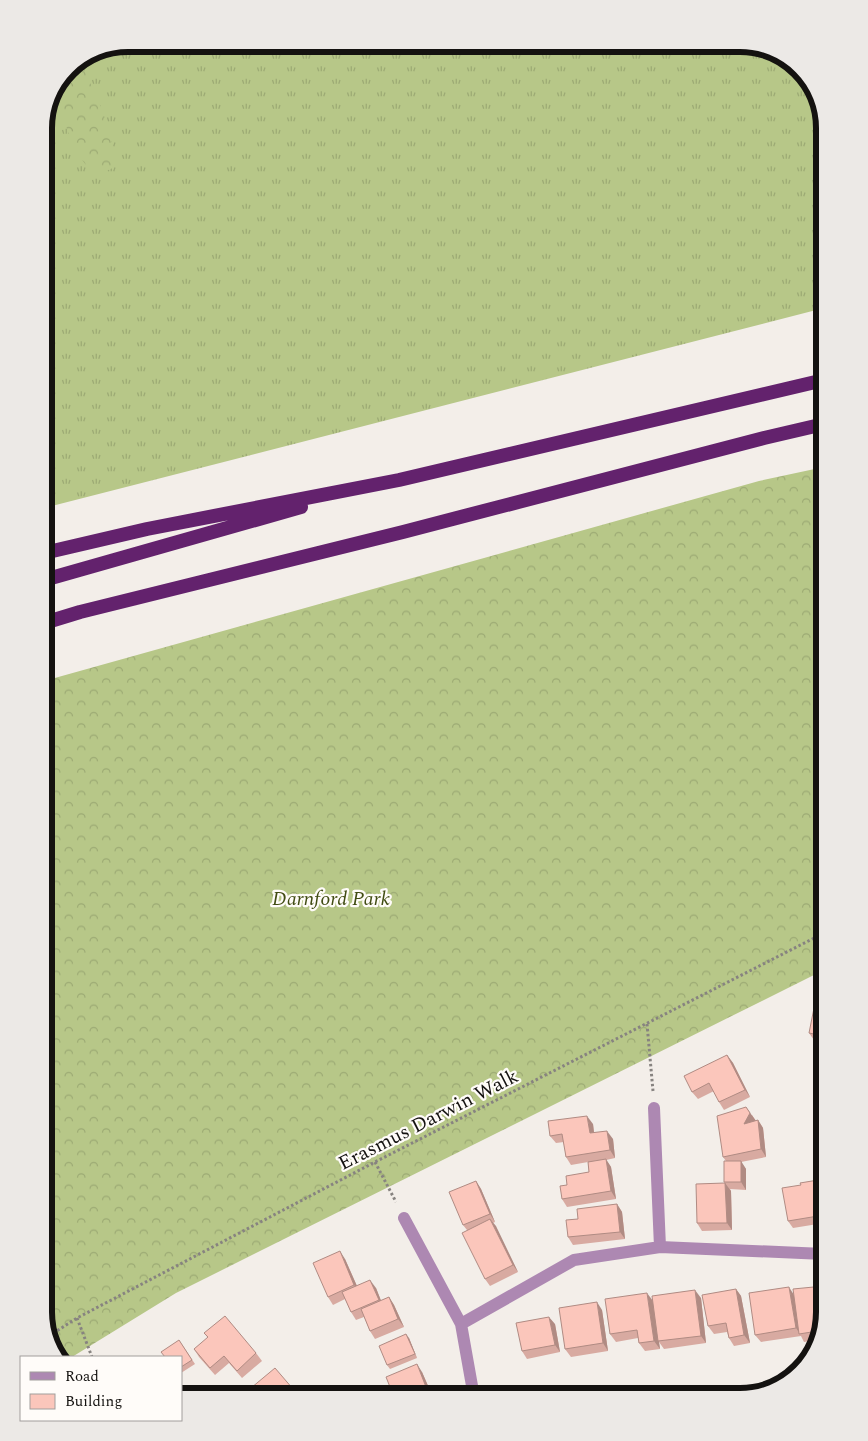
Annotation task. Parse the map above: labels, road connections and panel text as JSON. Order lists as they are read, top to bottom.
{
  "streets": {
    "path": ["Erasmus Darwin Walk"]
  },
  "parks": ["Darnford Park"],
  "legend": ["Road", "Building"]
}
